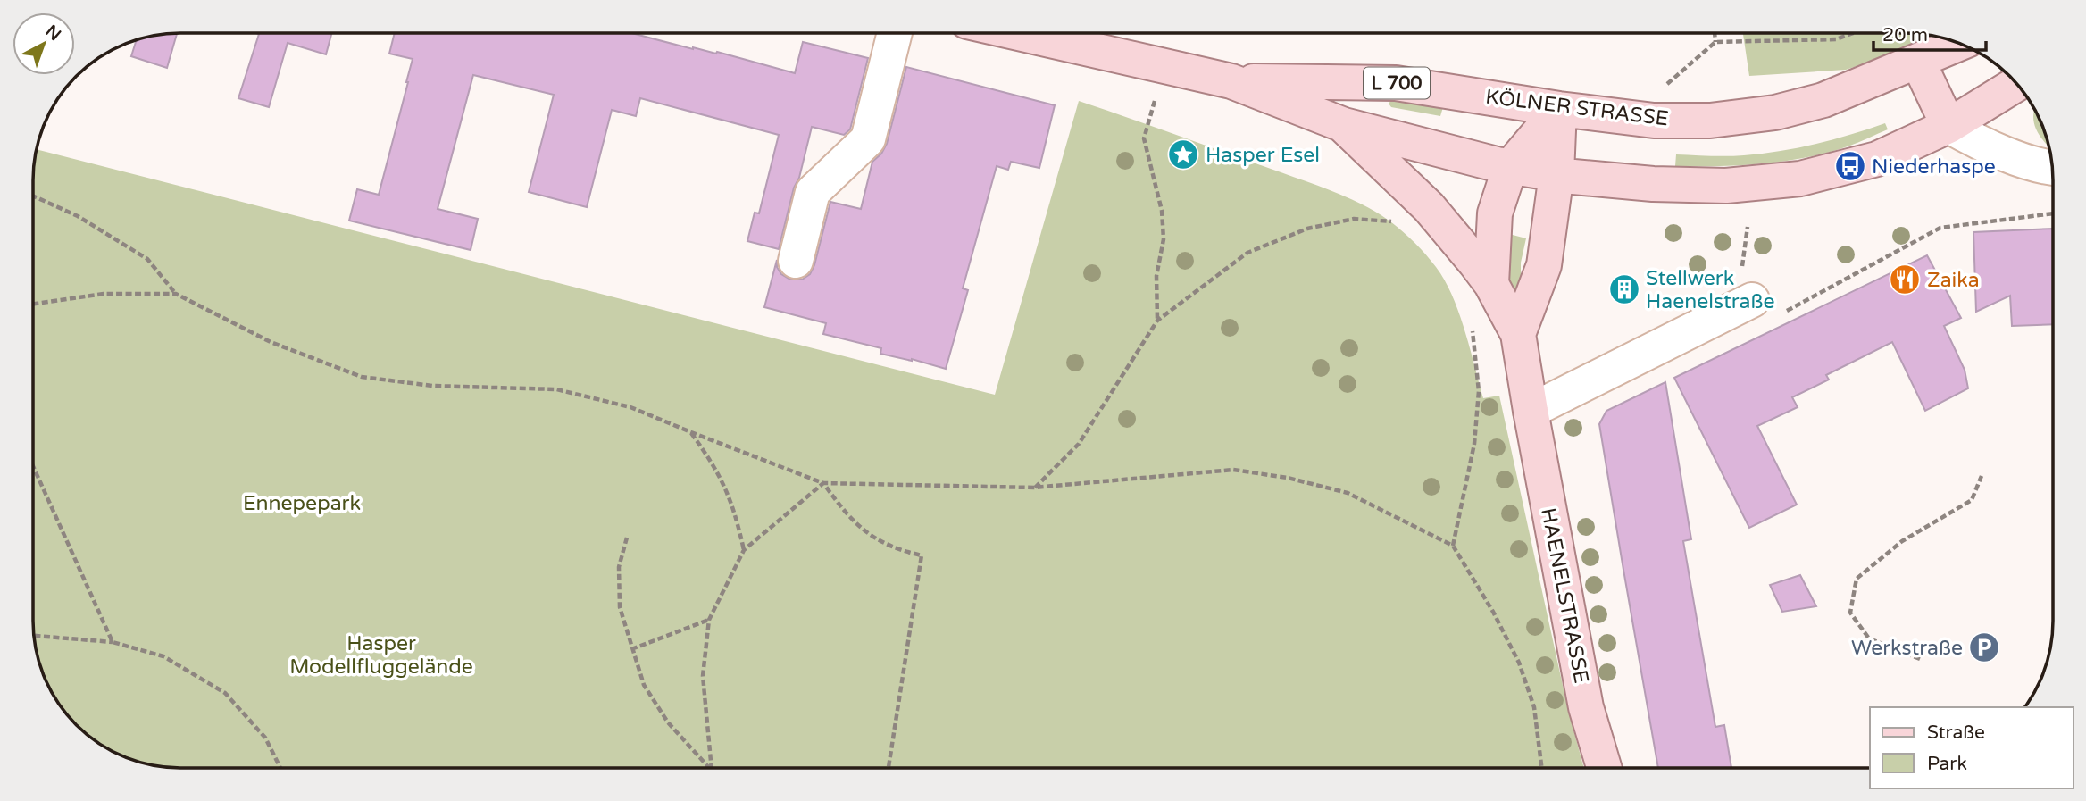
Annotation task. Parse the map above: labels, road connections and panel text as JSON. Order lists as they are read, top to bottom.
{
  "streets": {
    "main road": ["L 700", "KÖLNER STRASSE", "HAENELSTRASSE"]
  },
  "crossings": [
    ["L 700", "KÖLNER STRASSE"],
    ["L 700", "HAENELSTRASSE"],
    ["KÖLNER STRASSE", "HAENELSTRASSE"]
  ],
  "parks": ["Ennepepark", "Hasper Modellfluggelände"],
  "places": {
    "place": ["Hasper Esel"],
    "bus stop": ["Niederhaspe"],
    "restaurant": ["Zaika"],
    "building": ["Stellwerk Haenelstraße"],
    "parking": ["Werkstraße"]
  },
  "legend": ["Straße", "Park"],
  "scale_bar": "20 m",
  "north": "top right"
}
